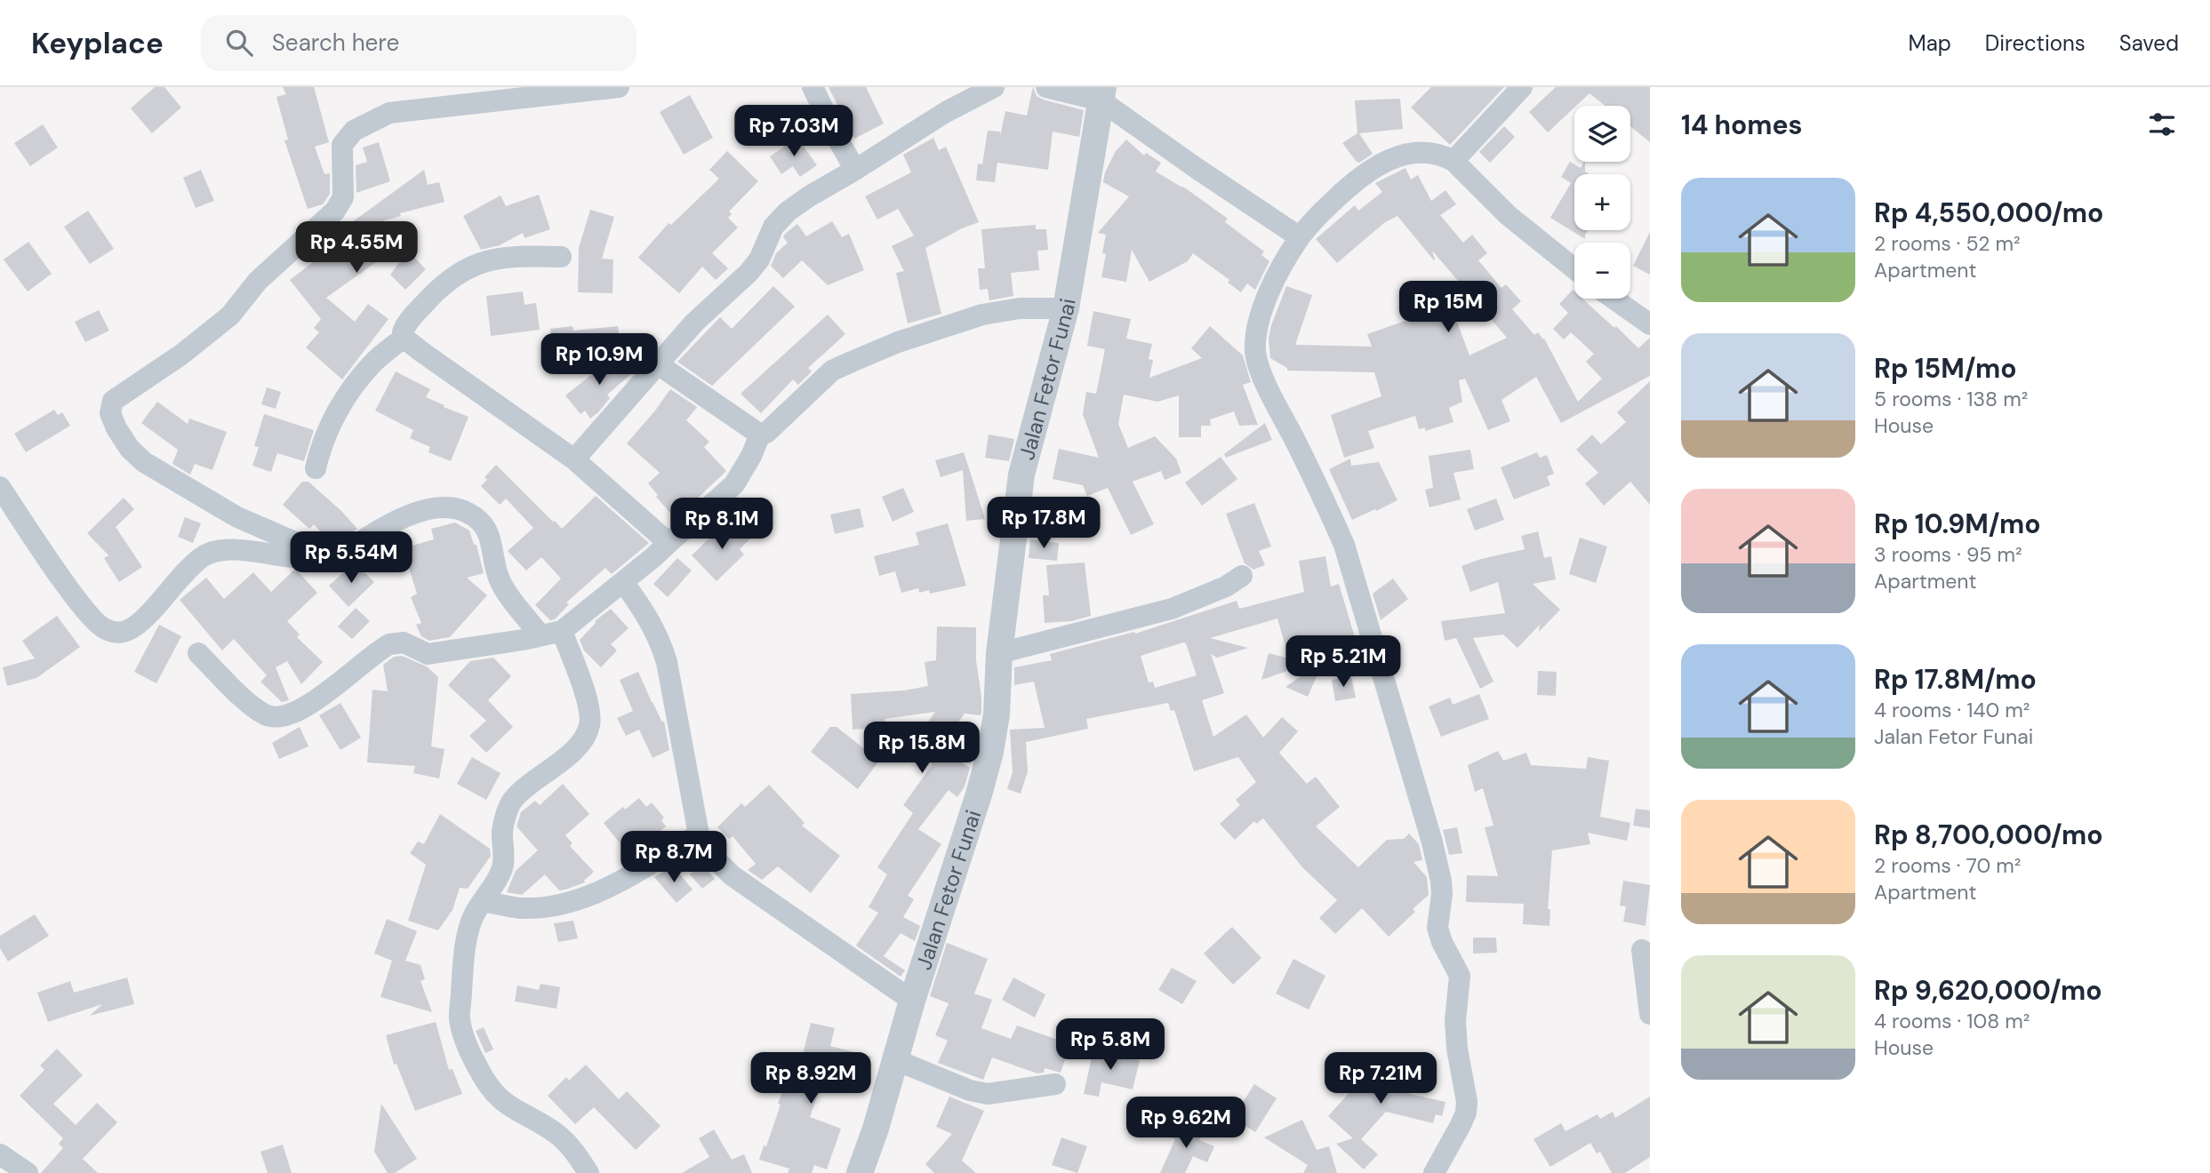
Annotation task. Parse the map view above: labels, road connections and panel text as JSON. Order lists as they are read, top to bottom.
{
  "streets": {
    "street": ["Jalan Fetor Funai"]
  },
  "page": {
    "header": "Keyplace",
    "search": "Search here",
    "nav": ["Map", "Directions", "Saved"],
    "heading": "14 homes",
    "price": [
      "Rp 7.03M",
      "Rp 4.55M",
      "Rp 15M",
      "Rp 10.9M",
      "Rp 17.8M",
      "Rp 8.1M",
      "Rp 5.54M",
      "Rp 5.21M",
      "Rp 15.8M",
      "Rp 8.7M",
      "Rp 5.8M",
      "Rp 8.92M",
      "Rp 7.21M",
      "Rp 9.62M"
    ],
    "map_buttons": ["+", "−"],
    "list": [
      {
        "name": "Rp 4,550,000/mo",
        "note": "2 rooms · 52 m² · Apartment"
      },
      {
        "name": "Rp 15M/mo",
        "note": "5 rooms · 138 m² · House"
      },
      {
        "name": "Rp 10.9M/mo",
        "note": "3 rooms · 95 m² · Apartment"
      },
      {
        "name": "Rp 17.8M/mo",
        "note": "4 rooms · 140 m² · Jalan Fetor Funai"
      },
      {
        "name": "Rp 8,700,000/mo",
        "note": "2 rooms · 70 m² · Apartment"
      },
      {
        "name": "Rp 9,620,000/mo",
        "note": "4 rooms · 108 m² · House"
      }
    ]
  }
}
